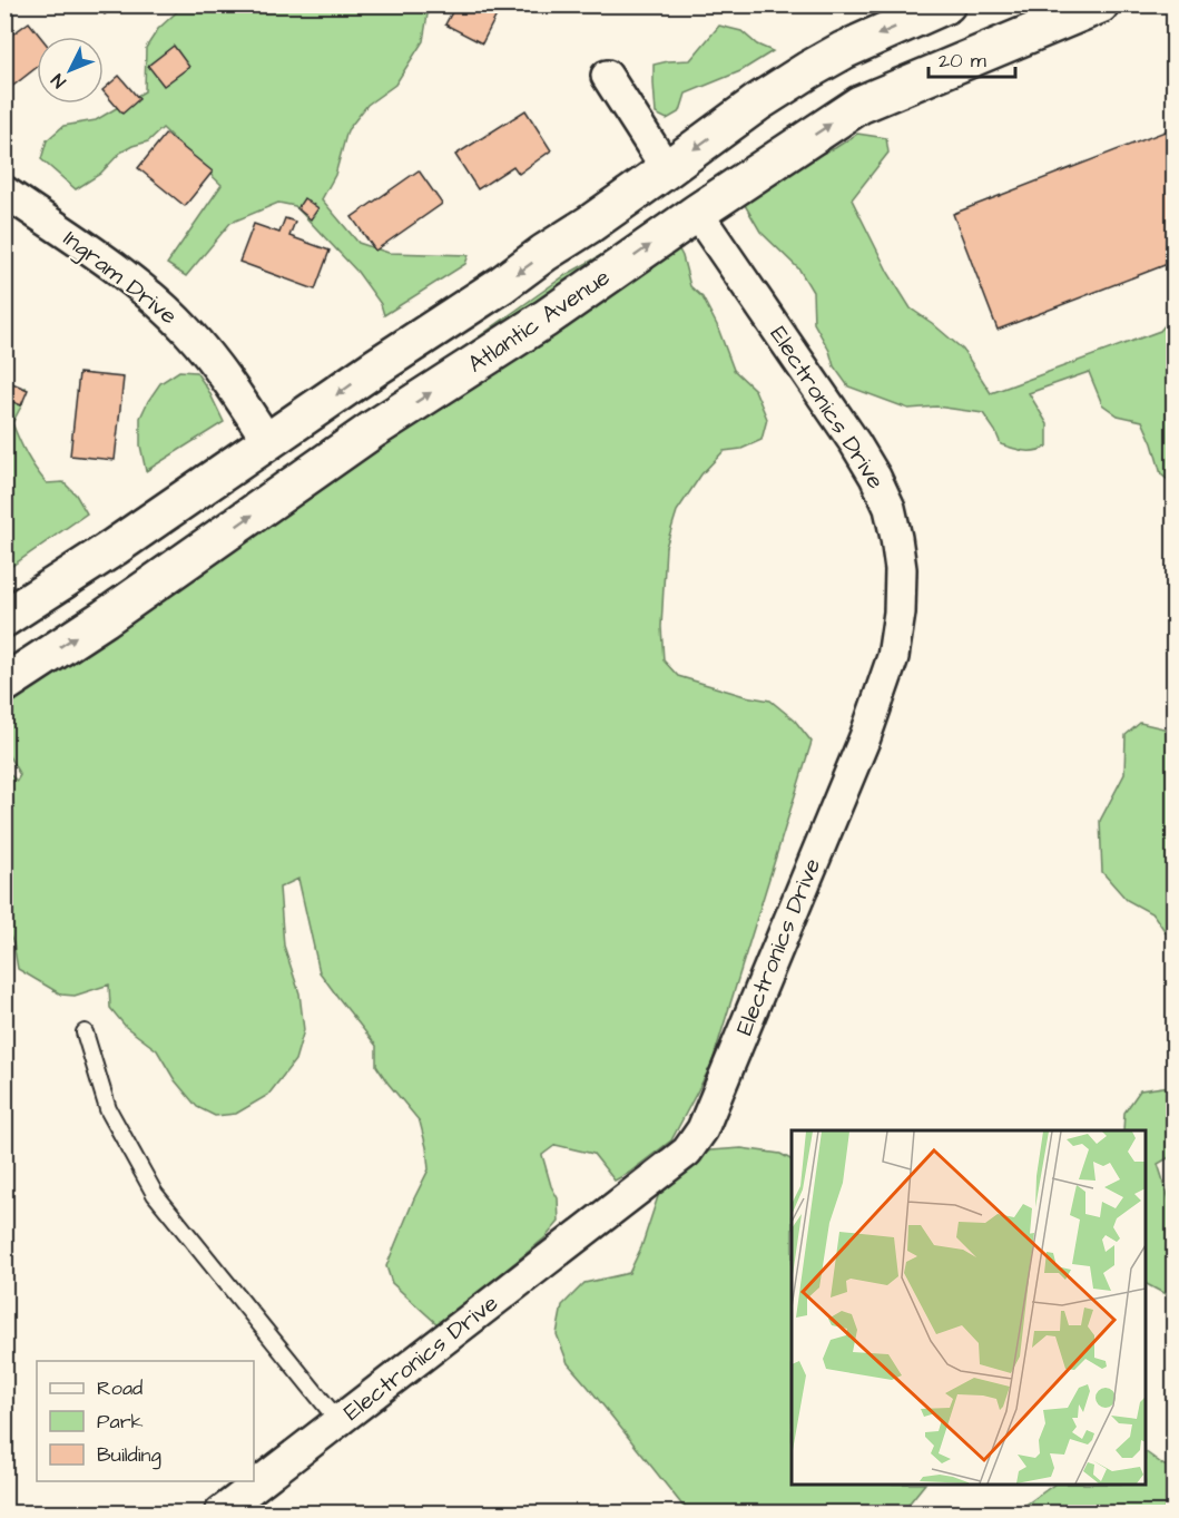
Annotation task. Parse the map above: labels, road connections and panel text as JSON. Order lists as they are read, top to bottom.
{
  "streets": {
    "main road": ["Atlantic Avenue"],
    "street": ["Ingram Drive", "Electronics Drive"]
  },
  "crossings": [
    ["Atlantic Avenue", "Electronics Drive"]
  ],
  "legend": ["Road", "Park", "Building"],
  "scale_bar": "20 m",
  "north": "bottom left"
}
